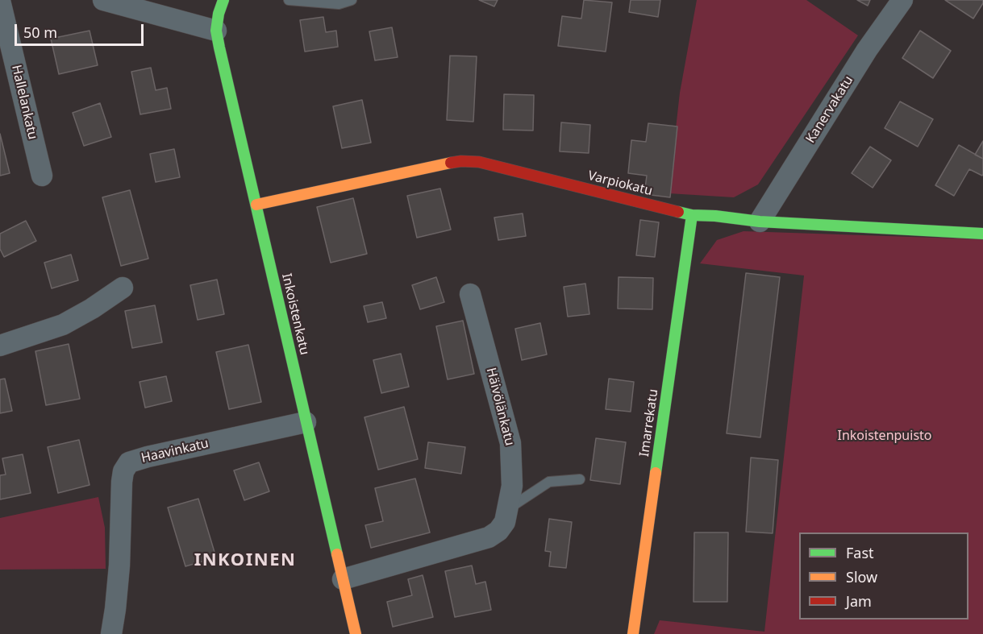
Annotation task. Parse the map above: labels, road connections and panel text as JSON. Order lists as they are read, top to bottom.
{
  "streets": {
    "street": [
      "Hallelankatu",
      "Kanervakatu",
      "Varpiokatu",
      "Inkoistenkatu",
      "Häivölänkatu",
      "Imarrekatu",
      "Haavinkatu"
    ]
  },
  "crossings": [
    ["Kanervakatu", "Varpiokatu"],
    ["Varpiokatu", "Inkoistenkatu"],
    ["Varpiokatu", "Imarrekatu"],
    ["Inkoistenkatu", "Häivölänkatu"],
    ["Inkoistenkatu", "Haavinkatu"]
  ],
  "districts": ["INKOINEN"],
  "parks": ["Inkoistenpuisto"],
  "legend": ["Fast", "Slow", "Jam"],
  "scale_bar": "50 m"
}
